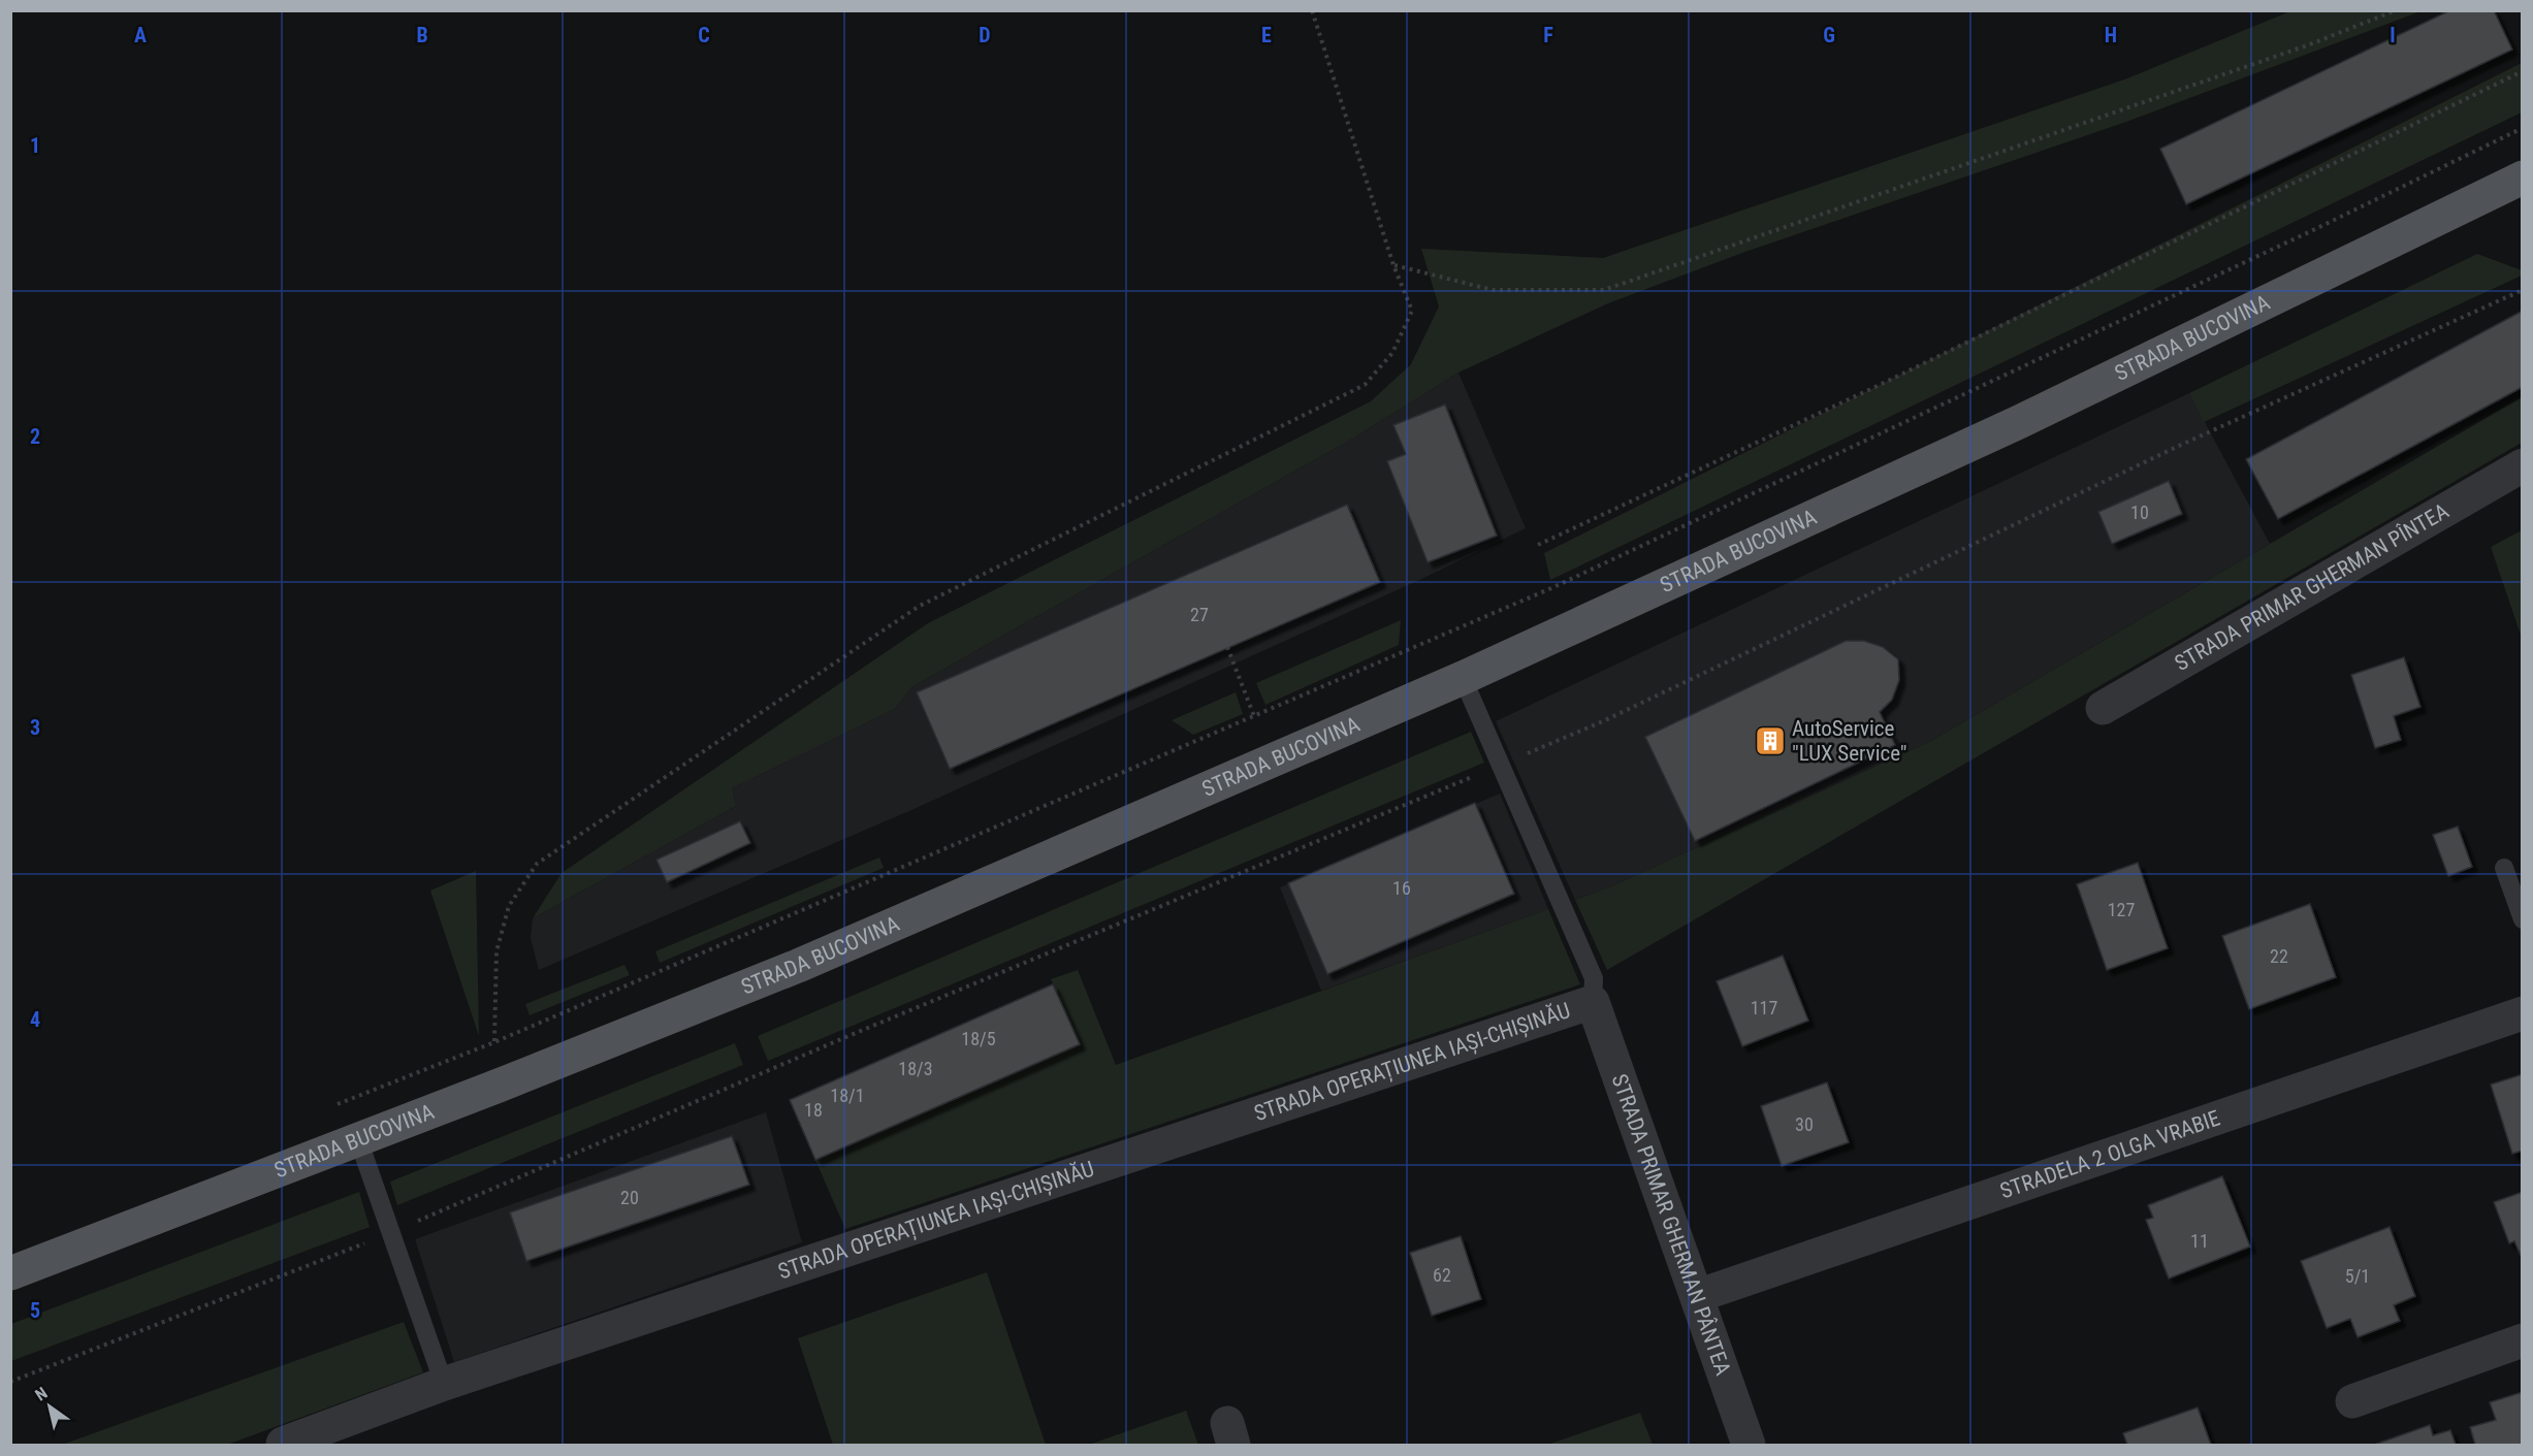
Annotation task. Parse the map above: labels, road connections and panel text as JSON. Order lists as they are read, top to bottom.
{
  "streets": {
    "main road": ["STRADA BUCOVINA"],
    "street": [
      "STRADA PRIMAR GHERMAN PÎNTEA",
      "STRADA OPERAȚIUNEA IAȘI-CHIȘINĂU",
      "STRADELA 2 OLGA VRABIE",
      "STRADA PRIMAR GHERMAN PÂNTEA"
    ]
  },
  "crossings": [
    ["STRADA OPERAȚIUNEA IAȘI-CHIȘINĂU", "STRADA PRIMAR GHERMAN PÂNTEA"],
    ["STRADELA 2 OLGA VRABIE", "STRADA PRIMAR GHERMAN PÂNTEA"]
  ],
  "places": {
    "building": ["AutoService \"LUX Service\""]
  },
  "house_numbers": [
    "10",
    "27",
    "16",
    "127",
    "22",
    "117",
    "18/5",
    "18/3",
    "18/1",
    "18",
    "30",
    "20",
    "11",
    "62",
    "5/1"
  ],
  "north": "top left",
  "grid": {
    "columns": [
      "A",
      "B",
      "C",
      "D",
      "E",
      "F",
      "G",
      "H",
      "I"
    ],
    "rows": [
      "1",
      "2",
      "3",
      "4",
      "5"
    ]
  }
}
